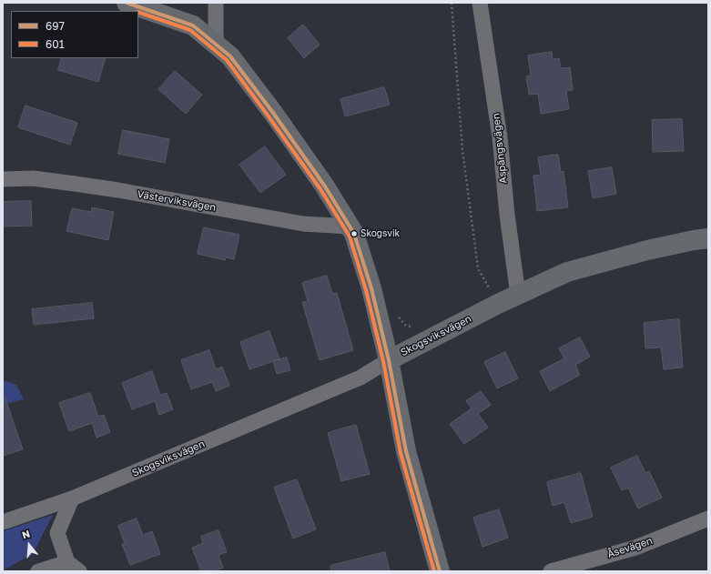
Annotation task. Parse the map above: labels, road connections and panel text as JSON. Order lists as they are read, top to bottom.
{
  "streets": {
    "street": [
      "Aspängsvägen",
      "Västerviksvägen",
      "Skogsviksvägen",
      "Åsevägen"
    ]
  },
  "crossings": [
    ["Aspängsvägen", "Skogsviksvägen"]
  ],
  "places": ["Skogsvik"],
  "lines": ["transit line 697", "transit line 601"],
  "legend": ["697", "601"],
  "north": "top"
}
